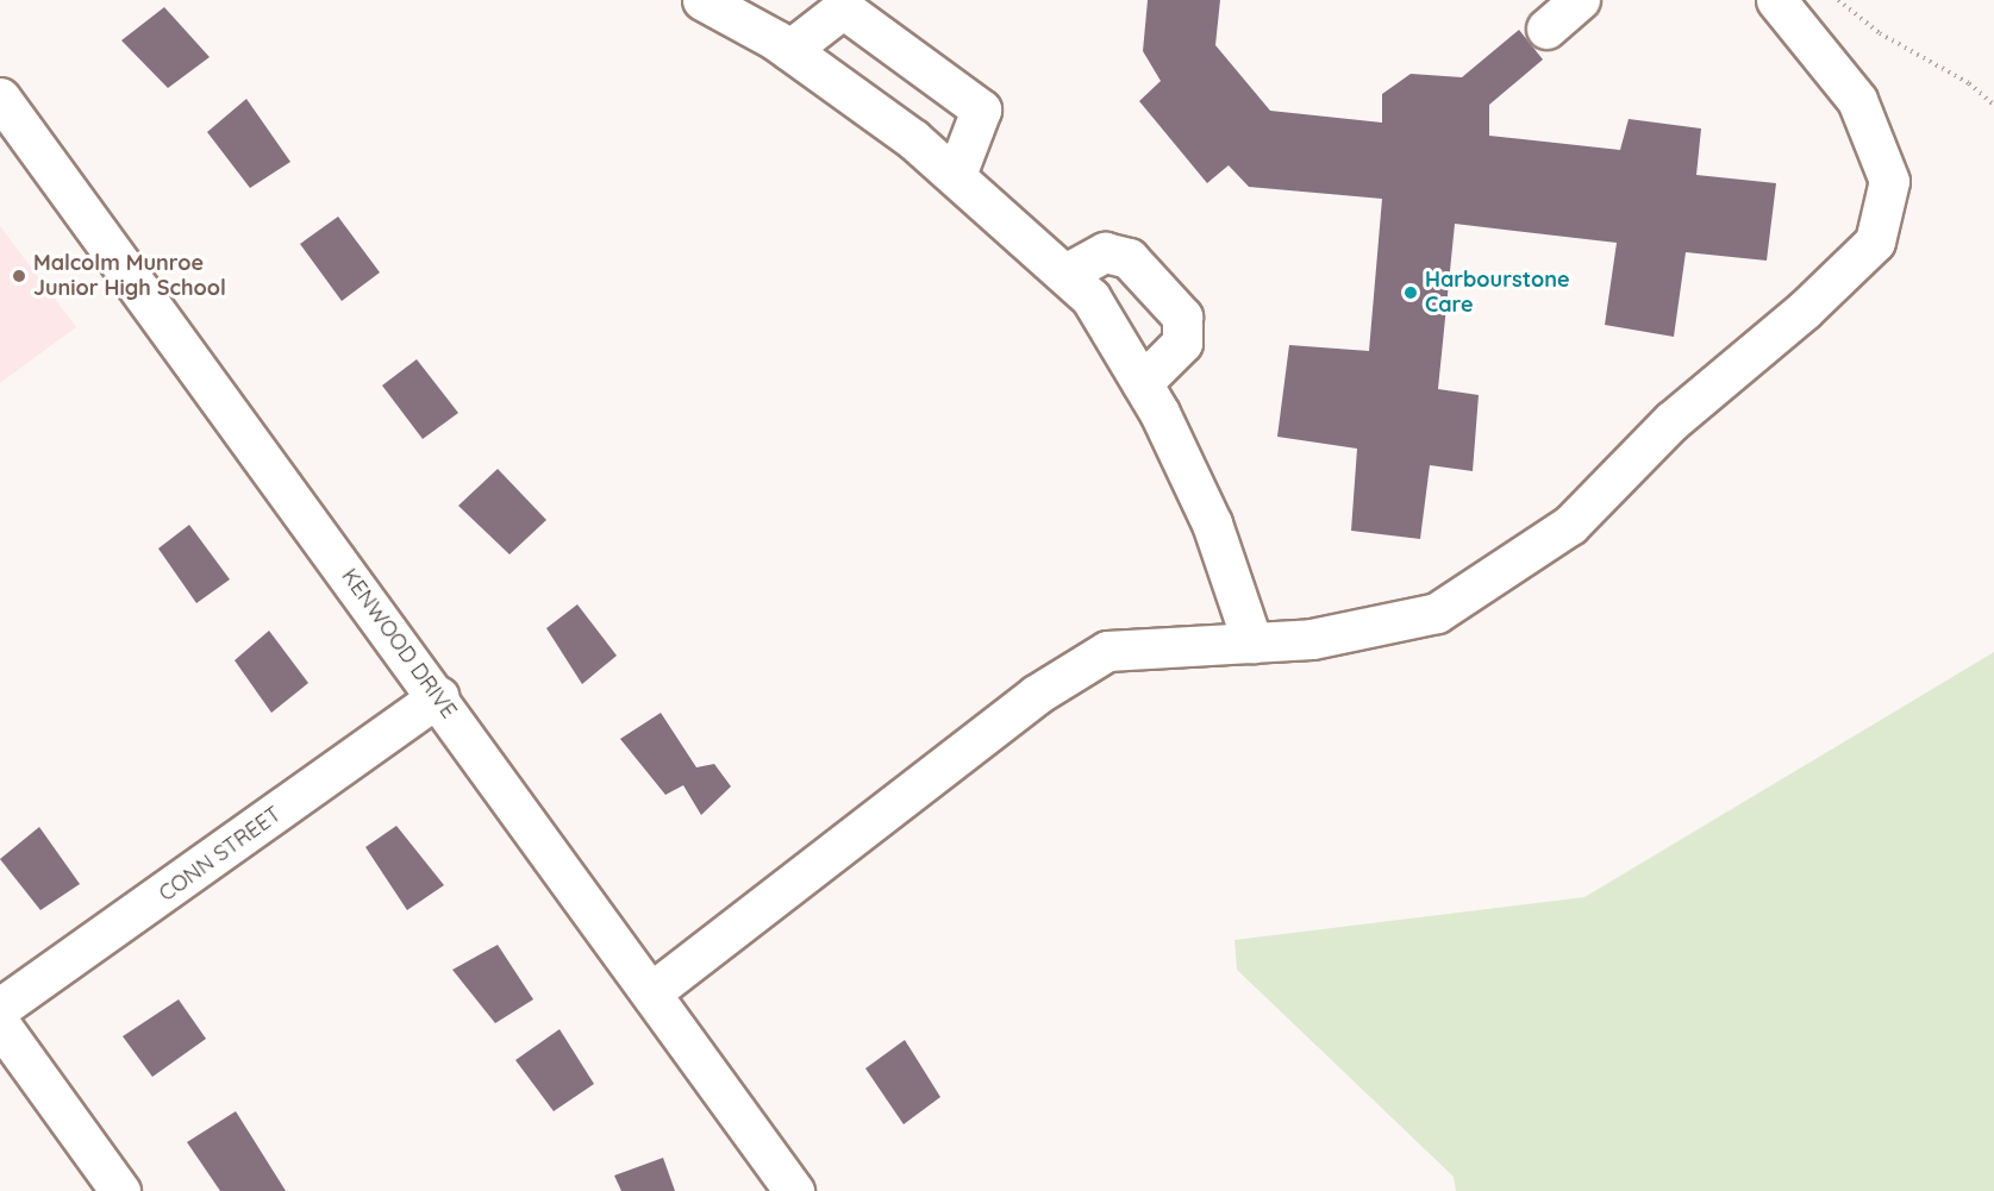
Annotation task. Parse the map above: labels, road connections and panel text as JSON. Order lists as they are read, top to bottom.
{
  "streets": {
    "street": ["KENWOOD DRIVE", "CONN STREET"]
  },
  "crossings": [
    ["KENWOOD DRIVE", "CONN STREET"]
  ],
  "places": ["Malcolm Munroe Junior High School", "Harbourstone Care"]
}
